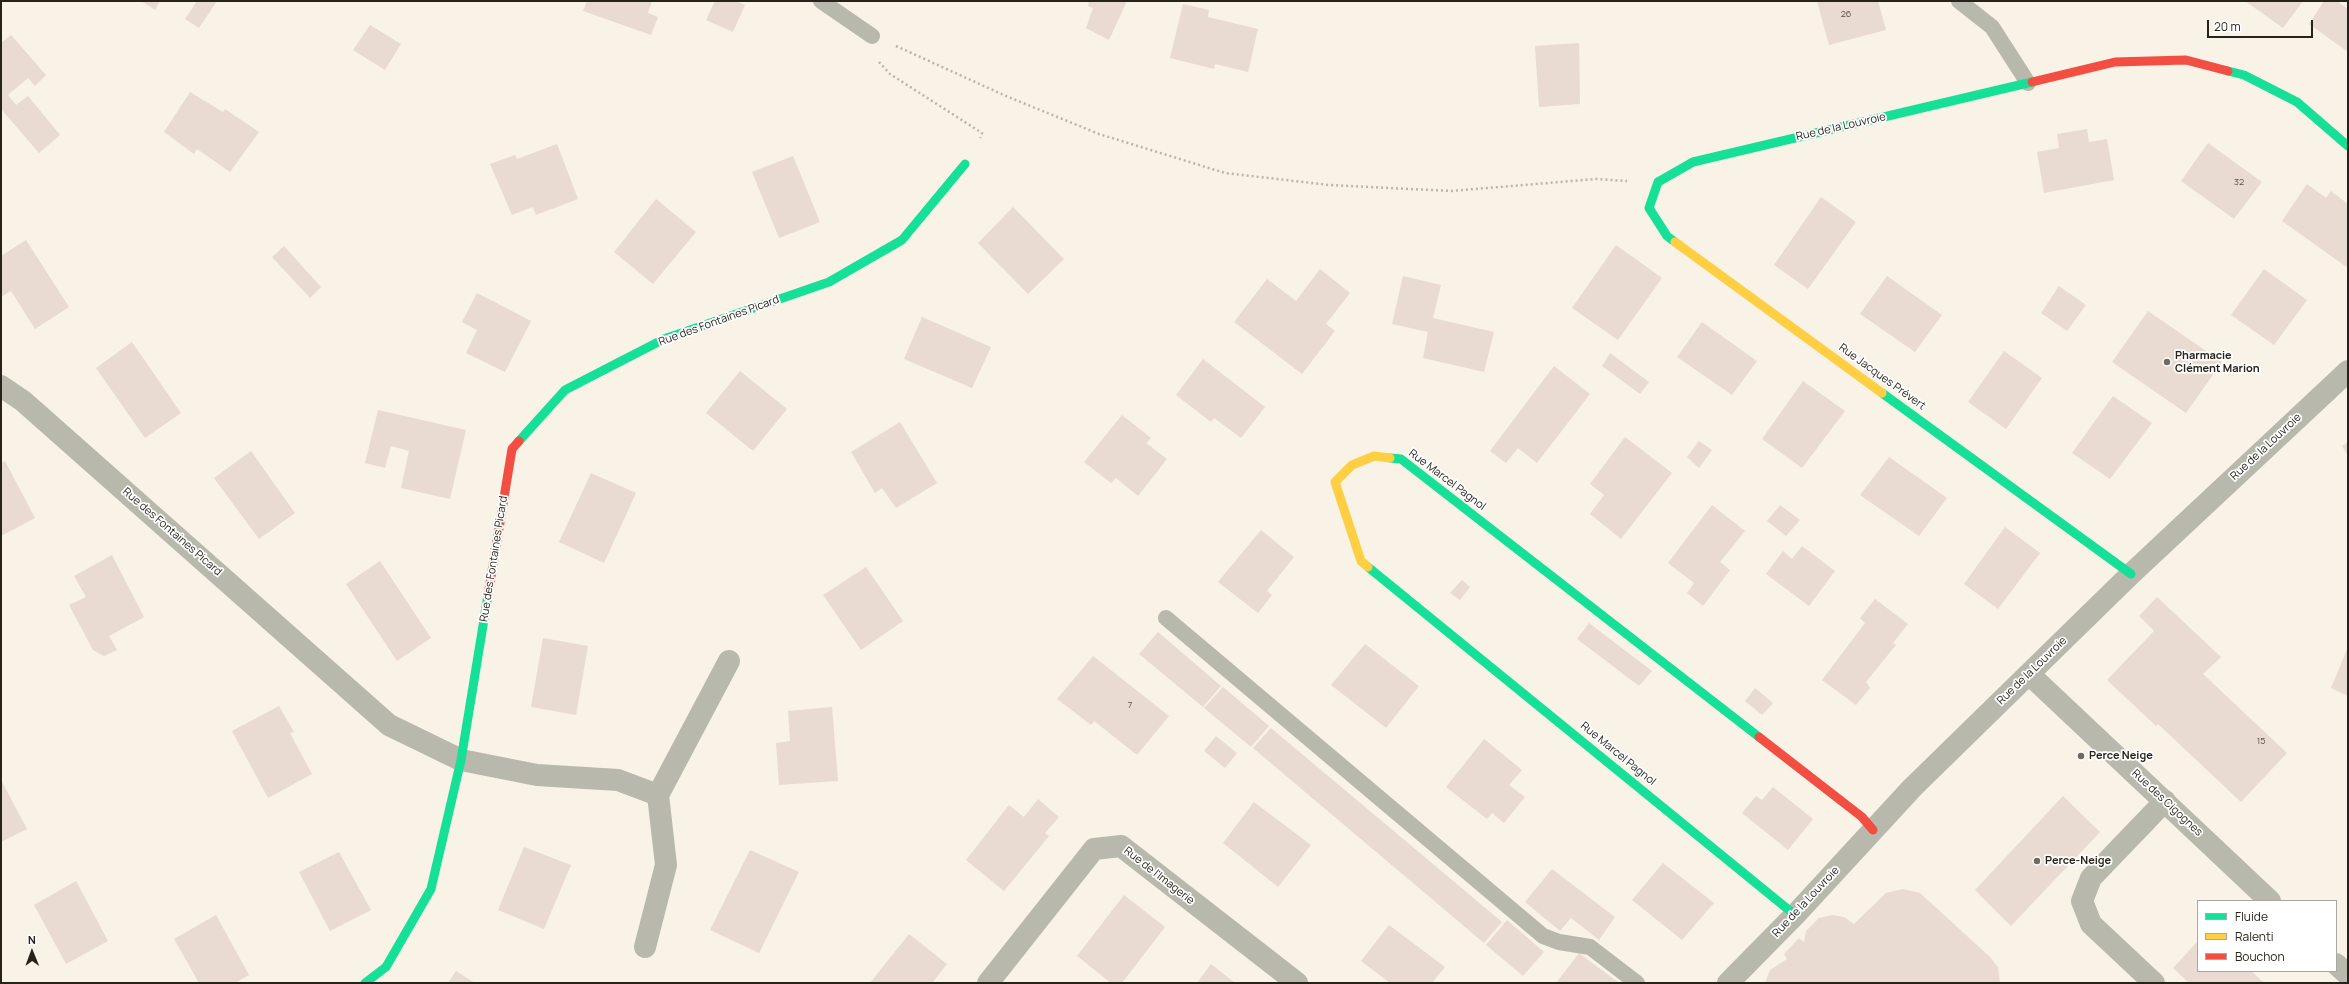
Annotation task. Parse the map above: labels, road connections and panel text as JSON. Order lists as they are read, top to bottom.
{
  "streets": {
    "street": [
      "Rue de la Louvroie",
      "Rue des Fontaines Picard",
      "Rue Jacques Prévert",
      "Rue Marcel Pagnol",
      "Rue des Cigognes",
      "Rue de l'Imagerie"
    ]
  },
  "crossings": [
    ["Rue de la Louvroie", "Rue Jacques Prévert"],
    ["Rue de la Louvroie", "Rue Marcel Pagnol"],
    ["Rue de la Louvroie", "Rue des Cigognes"]
  ],
  "places": ["Pharmacie Clément Marion", "Perce Neige", "Perce-Neige"],
  "house_numbers": [
    "26",
    "32",
    "7",
    "15"
  ],
  "legend": ["Fluide", "Ralenti", "Bouchon"],
  "scale_bar": "20 m",
  "north": "top"
}
